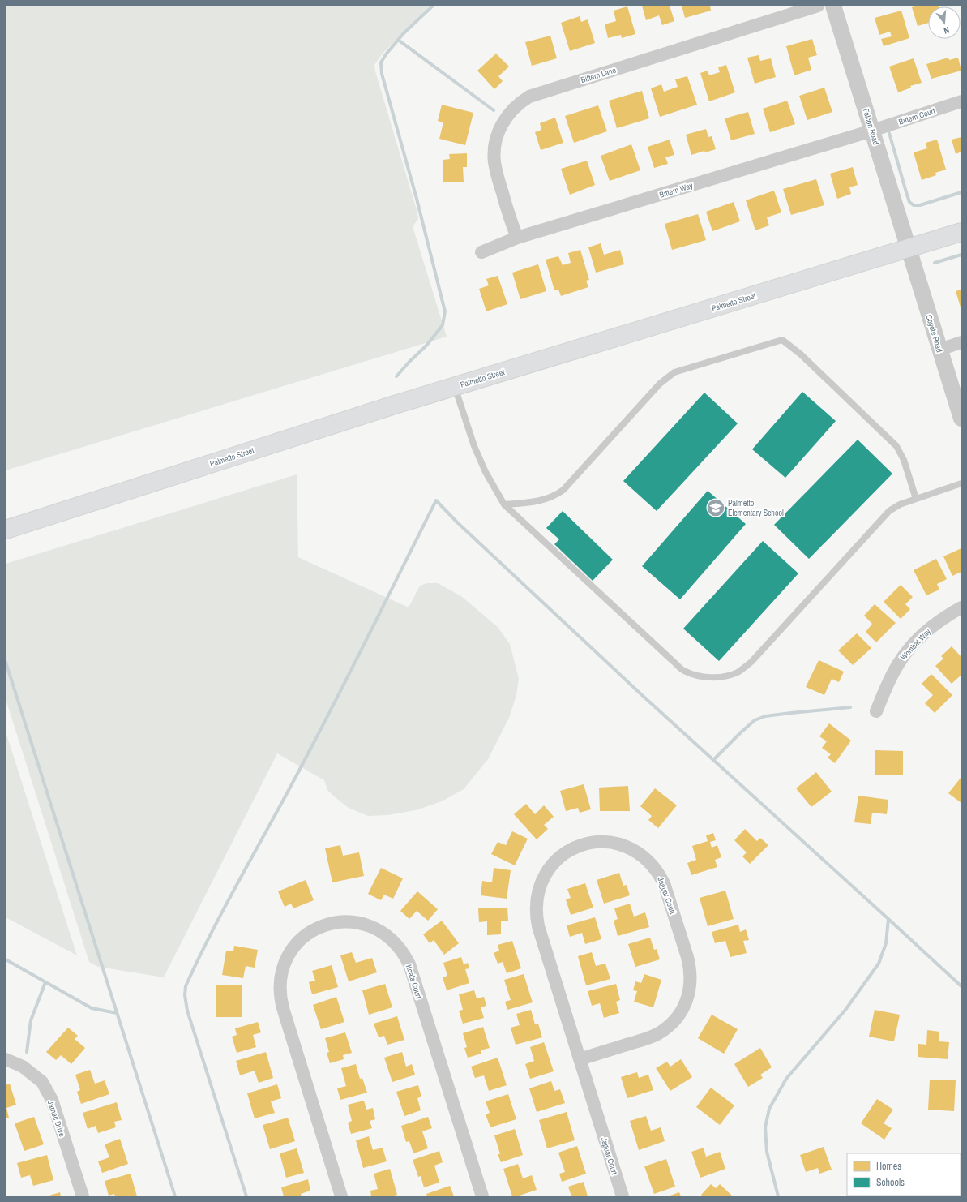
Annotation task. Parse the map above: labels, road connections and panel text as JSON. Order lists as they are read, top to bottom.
{
  "streets": {
    "main road": ["Palmetto Street"],
    "street": [
      "Bittern Lane",
      "Bittern Court",
      "Falcon Road",
      "Bittern Way",
      "Coyote Road",
      "Wombat Way",
      "Jaguar Court",
      "Koala Court",
      "Jarnac Drive"
    ]
  },
  "crossings": [
    ["Bittern Lane", "Bittern Way"],
    ["Bittern Court", "Falcon Road"],
    ["Bittern Court", "Bittern Way"],
    ["Falcon Road", "Bittern Way"],
    ["Falcon Road", "Palmetto Street"],
    ["Falcon Road", "Coyote Road"],
    ["Palmetto Street", "Coyote Road"]
  ],
  "places": {
    "school or university": ["Palmetto Elementary School"]
  },
  "legend": ["Homes", "Schools"],
  "north": "bottom"
}
